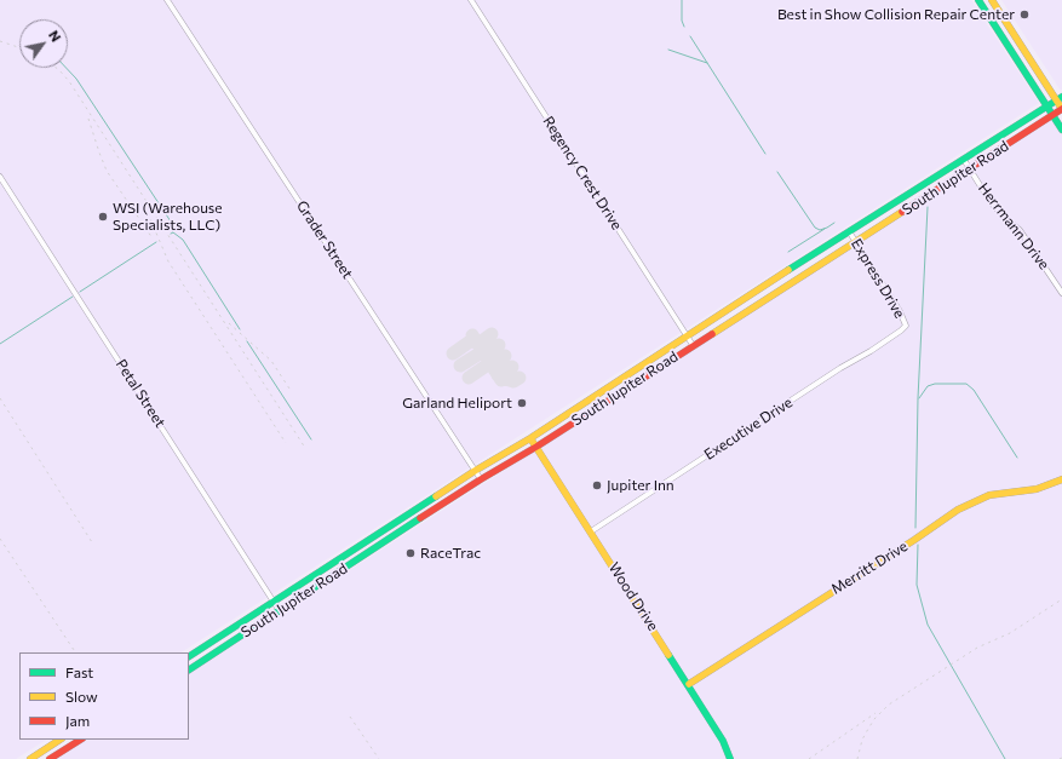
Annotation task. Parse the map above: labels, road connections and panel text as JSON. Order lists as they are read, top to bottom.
{
  "streets": {
    "main road": ["South Jupiter Road", "Merritt Drive", "Wood Drive"],
    "street": [
      "Regency Crest Drive",
      "Herrmann Drive",
      "Grader Street",
      "Express Drive",
      "Petal Street",
      "Executive Drive"
    ]
  },
  "crossings": [
    ["Regency Crest Drive", "South Jupiter Road"],
    ["South Jupiter Road", "Herrmann Drive"],
    ["South Jupiter Road", "Grader Street"],
    ["South Jupiter Road", "Express Drive"],
    ["South Jupiter Road", "Petal Street"],
    ["South Jupiter Road", "Wood Drive"],
    ["Express Drive", "Executive Drive"],
    ["Executive Drive", "Wood Drive"],
    ["Merritt Drive", "Wood Drive"]
  ],
  "places": [
    "Best in Show Collision Repair Center",
    "WSI (Warehouse Specialists, LLC)",
    "Garland Heliport",
    "Jupiter Inn",
    "RaceTrac"
  ],
  "legend": ["Fast", "Slow", "Jam"],
  "north": "top right"
}
